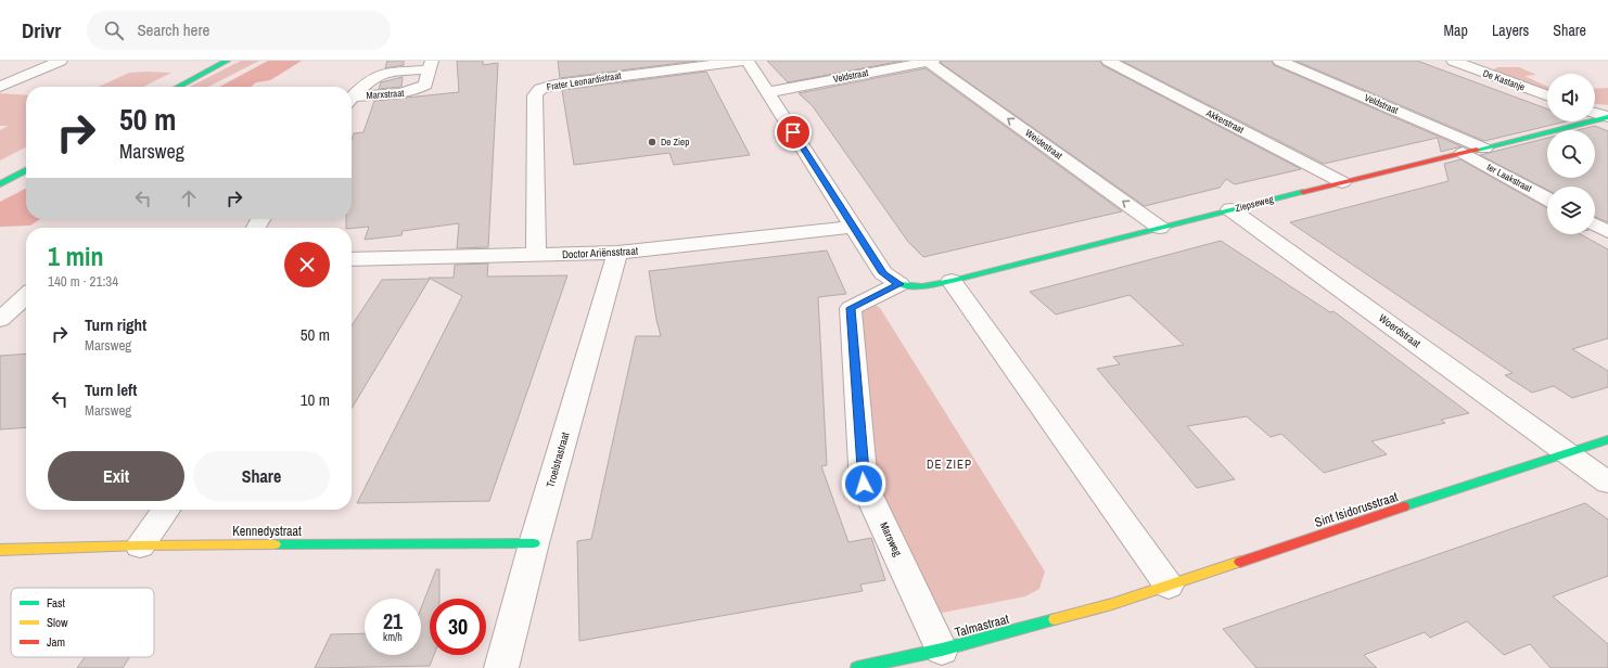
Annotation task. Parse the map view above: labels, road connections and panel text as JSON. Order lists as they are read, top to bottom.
{
  "streets": {
    "street": [
      "Veldstraat",
      "De Kastanje",
      "Frater Leonardistraat",
      "Marxstraat",
      "Akkerstraat",
      "Weidestraat",
      "ter Laakstraat",
      "Ziepseweg",
      "Doctor Ariënsstraat",
      "Woerdstraat",
      "Troelstrastraat",
      "Sint Isidorusstraat",
      "Kennedystraat",
      "Marsweg",
      "Talmastraat"
    ]
  },
  "crossings": [
    ["Veldstraat", "Weidestraat"],
    ["Veldstraat", "Ziepseweg"],
    ["Frater Leonardistraat", "Doctor Ariënsstraat"],
    ["Akkerstraat", "Ziepseweg"],
    ["Weidestraat", "Ziepseweg"],
    ["ter Laakstraat", "Ziepseweg"],
    ["Ziepseweg", "Woerdstraat"],
    ["Ziepseweg", "Marsweg"],
    ["Doctor Ariënsstraat", "Troelstrastraat"],
    ["Woerdstraat", "Sint Isidorusstraat"],
    ["Troelstrastraat", "Kennedystraat"],
    ["Sint Isidorusstraat", "Talmastraat"],
    ["Marsweg", "Talmastraat"]
  ],
  "districts": ["DE ZIEP"],
  "places": ["De Ziep"],
  "legend": ["Fast", "Slow", "Jam"],
  "page": {
    "header": "Drivr",
    "search": "Search here",
    "nav": ["Map", "Layers", "Share"],
    "turn": ["50 m", "Marsweg"],
    "heading": ["1 min", "140 m · 21:34"],
    "list": [
      {
        "name": "Turn right",
        "note": "Marsweg",
        "value": "50 m"
      },
      {
        "name": "Turn left",
        "note": "Marsweg",
        "value": "10 m"
      }
    ],
    "buttons": ["Exit", "Share"],
    "speed": "21 km/h",
    "limit": "30"
  }
}
